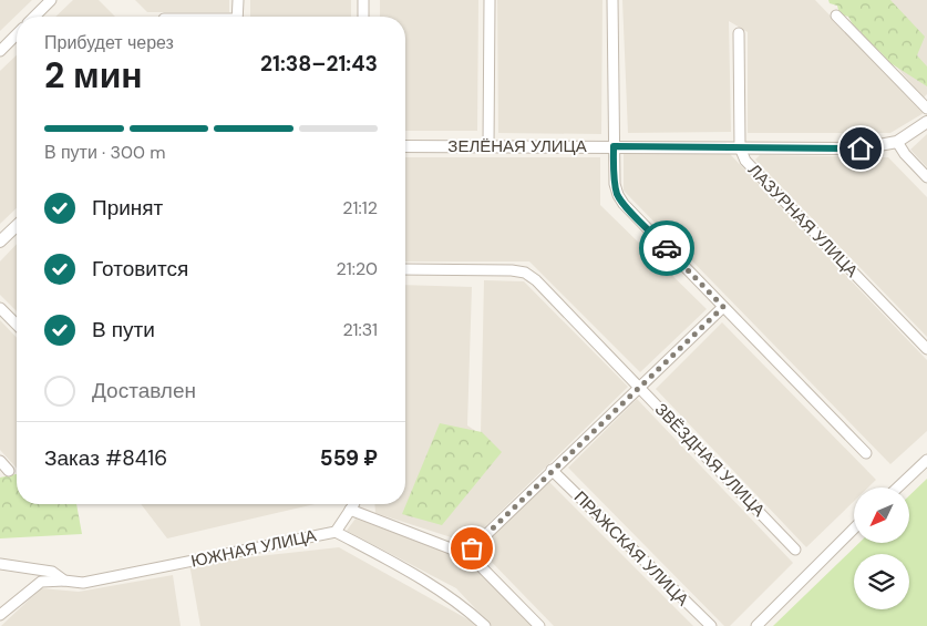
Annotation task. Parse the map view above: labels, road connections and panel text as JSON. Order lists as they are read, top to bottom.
{
  "streets": {
    "street": [
      "ЗЕЛЁНАЯ УЛИЦА",
      "ЛАЗУРНАЯ УЛИЦА",
      "ЗВЁЗДНАЯ УЛИЦА",
      "ЮЖНАЯ УЛИЦА",
      "ПРАЖСКАЯ УЛИЦА"
    ]
  },
  "crossings": [
    ["ЗЕЛЁНАЯ УЛИЦА", "ЛАЗУРНАЯ УЛИЦА"]
  ],
  "north": "bottom left",
  "page": {
    "heading": ["2 мин", "Прибудет через", "21:38–21:43"],
    "panel": ["Заказ #8416", "559 ₽"],
    "bar": "В пути · 300 m",
    "list": [
      ["Принят", "21:12"],
      ["Готовится", "21:20"],
      ["В пути", "21:31"],
      "Доставлен"
    ]
  }
}
